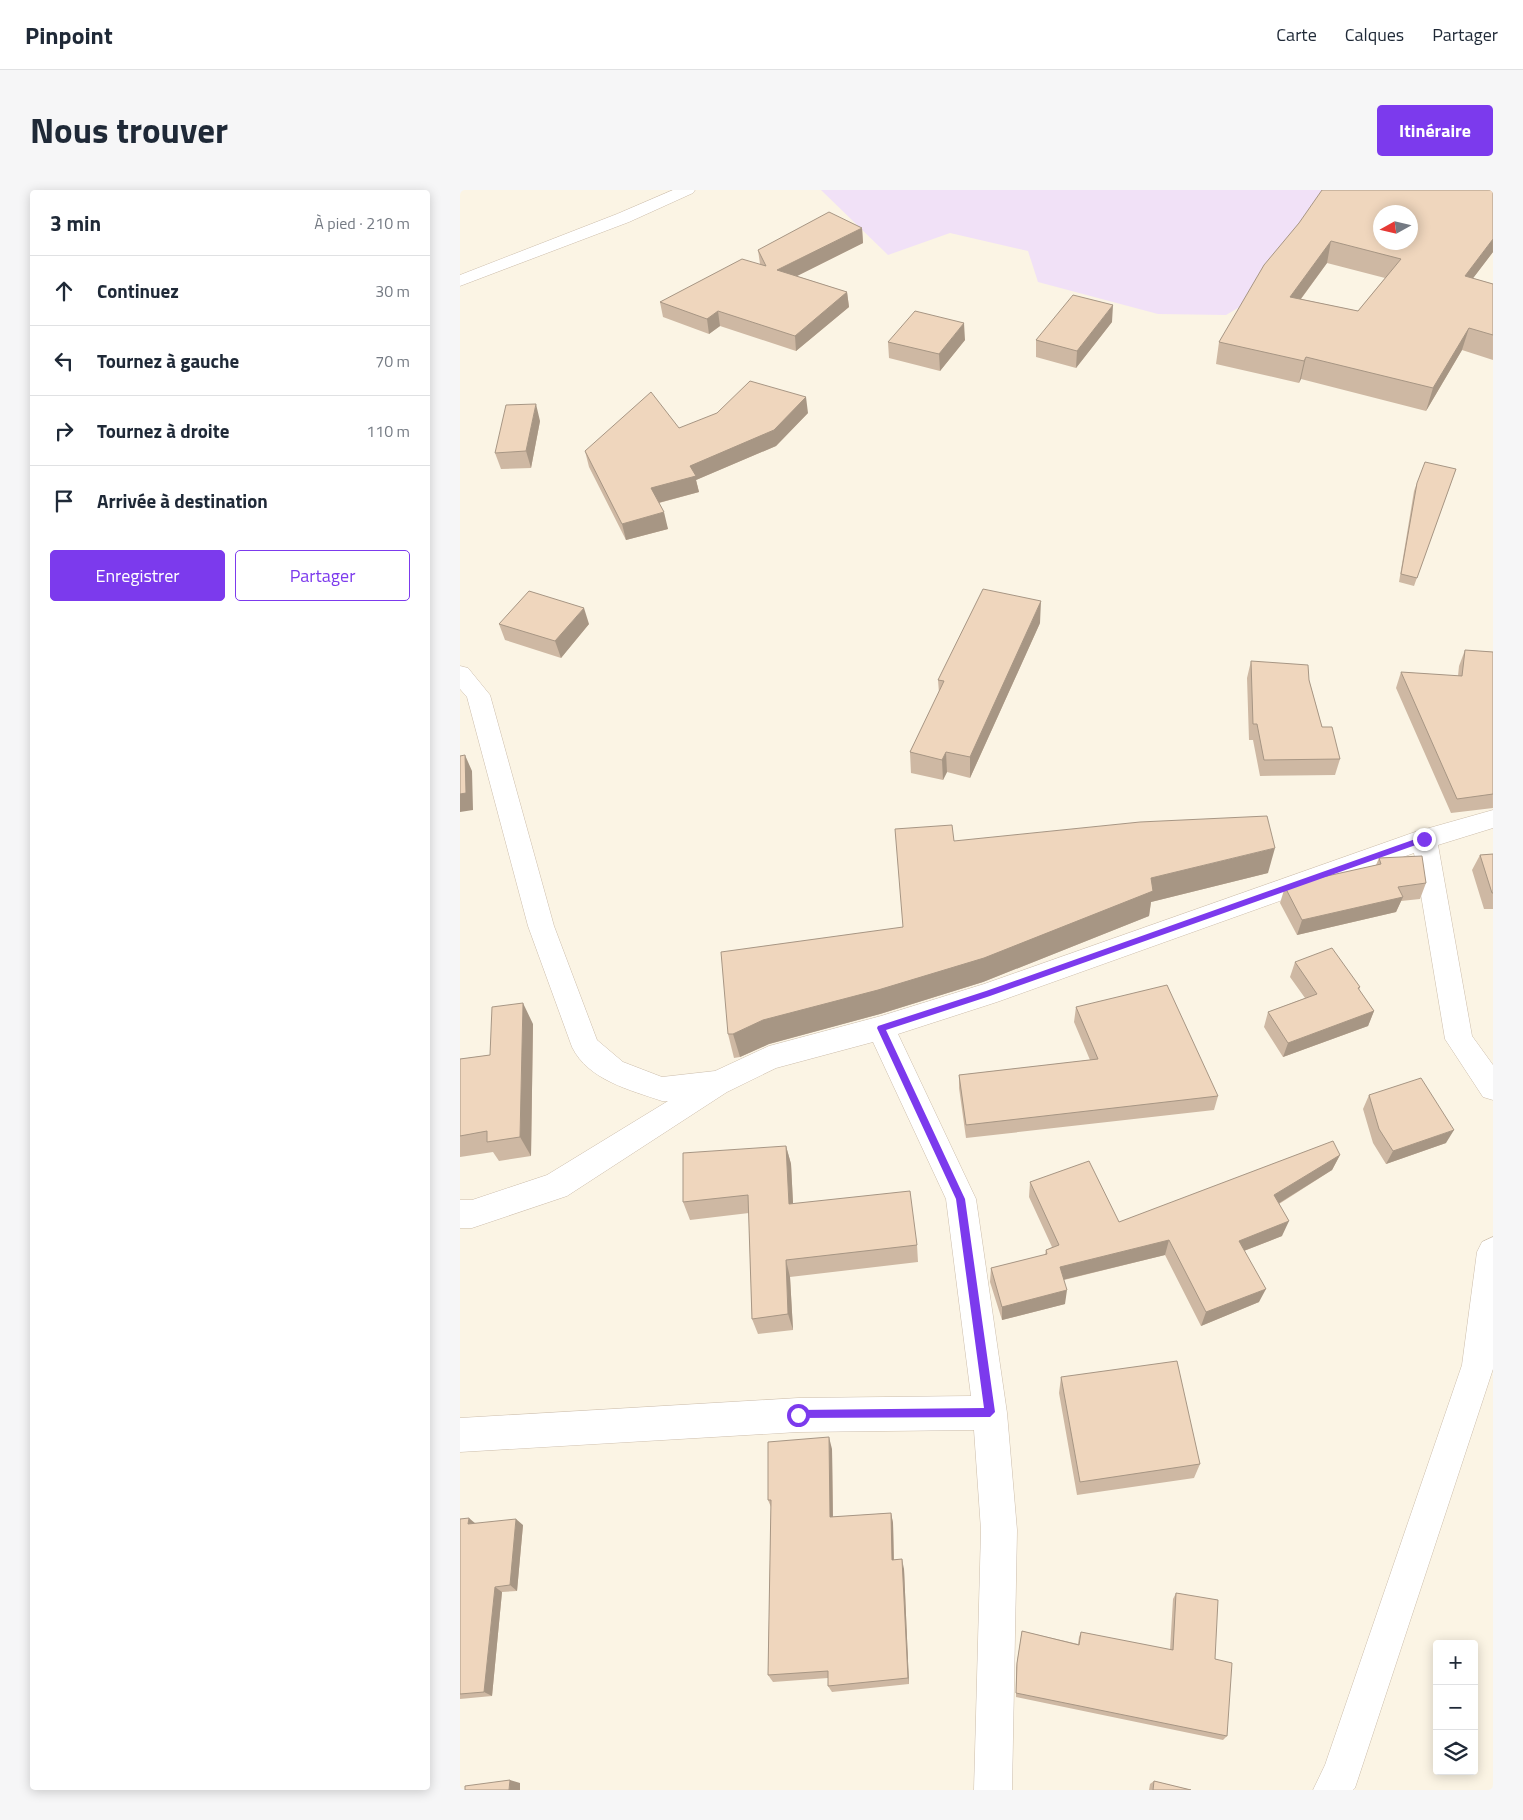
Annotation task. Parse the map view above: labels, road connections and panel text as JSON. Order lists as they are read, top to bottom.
{
  "north": "left",
  "page": {
    "header": "Pinpoint",
    "nav": ["Carte", "Calques", "Partager"],
    "title": "Nous trouver",
    "buttons": [
      "Itinéraire",
      ["Enregistrer", "Partager"]
    ],
    "heading": ["3 min", "À pied · 210 m"],
    "list": [
      ["Continuez", "30 m"],
      ["Tournez à gauche", "70 m"],
      ["Tournez à droite", "110 m"],
      "Arrivée à destination"
    ],
    "map_buttons": ["+", "−"]
  }
}
